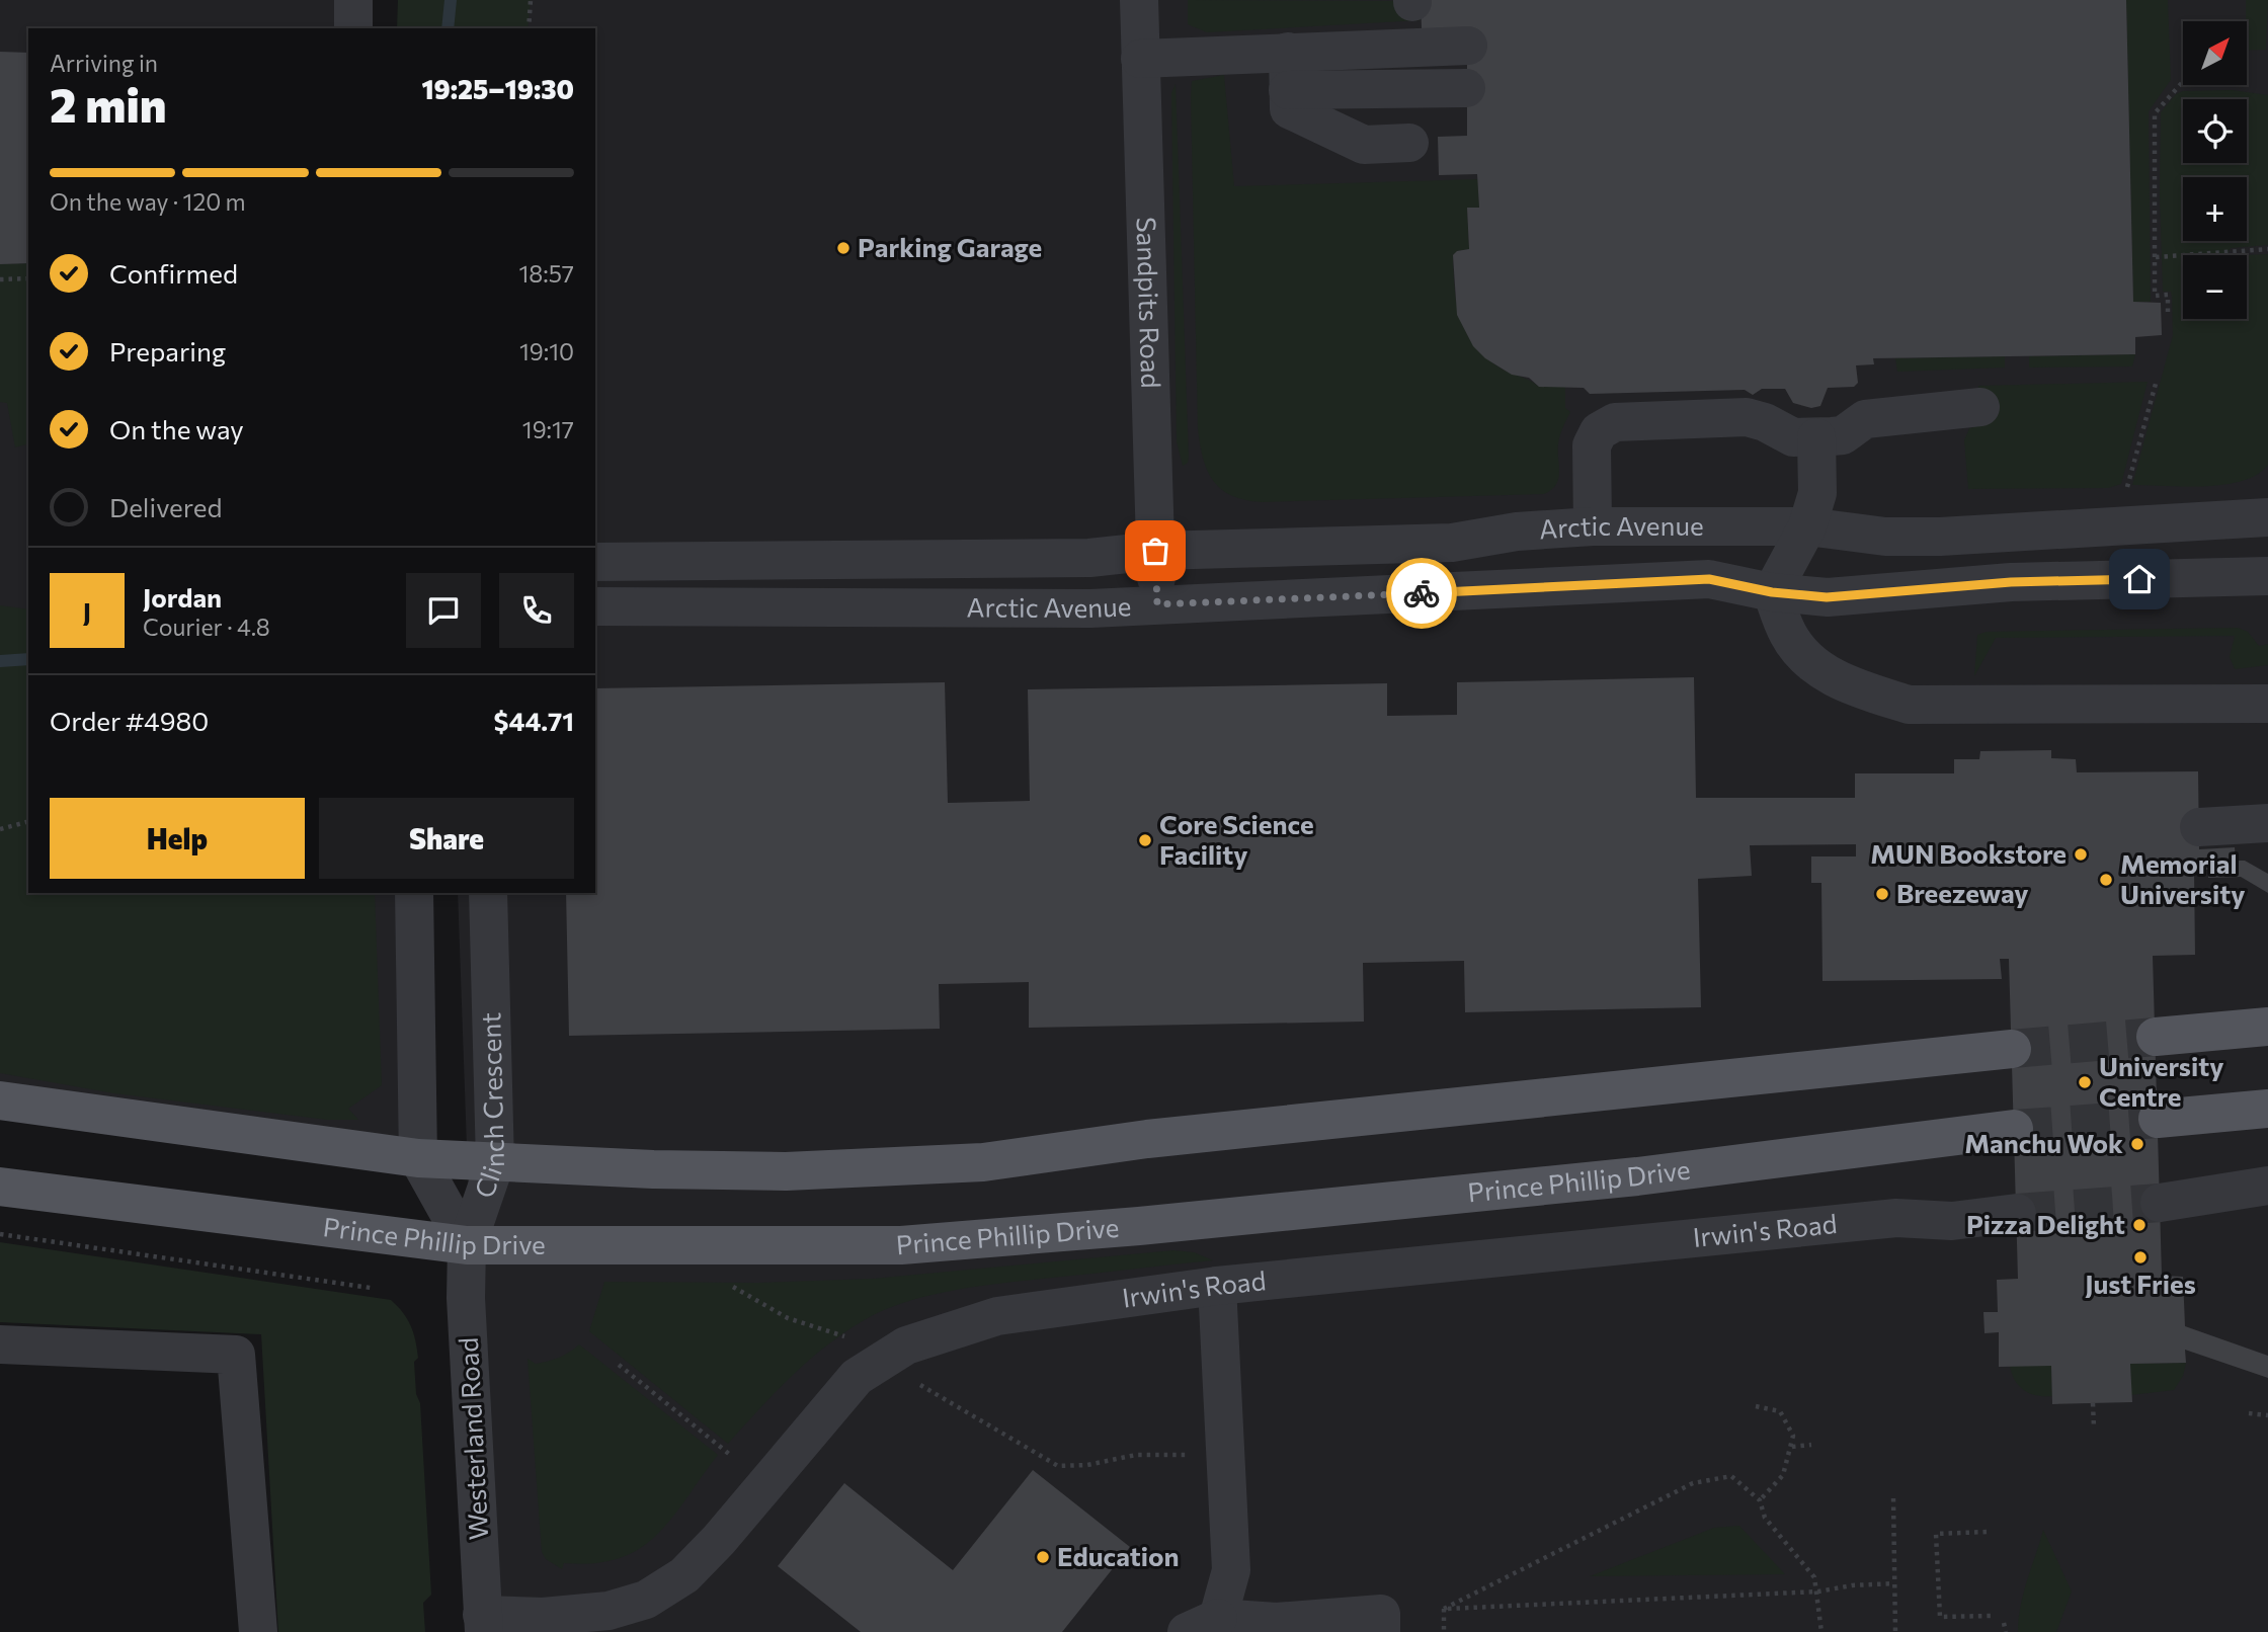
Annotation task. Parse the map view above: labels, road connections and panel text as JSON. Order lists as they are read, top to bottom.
{
  "streets": {
    "main road": ["Prince Phillip Drive"],
    "street": [
      "Sandpits Road",
      "Arctic Avenue",
      "Clinch Crescent",
      "Irwin's Road",
      "Westerland Road"
    ]
  },
  "crossings": [
    ["Sandpits Road", "Arctic Avenue"],
    ["Clinch Crescent", "Prince Phillip Drive"],
    ["Clinch Crescent", "Westerland Road"],
    ["Prince Phillip Drive", "Westerland Road"],
    ["Irwin's Road", "Westerland Road"]
  ],
  "places": [
    "Parking Garage",
    "Core Science Facility",
    "MUN Bookstore",
    "Memorial University",
    "Breezeway",
    "University Centre",
    "Manchu Wok",
    "Pizza Delight",
    "Just Fries",
    "Education"
  ],
  "north": "top right",
  "page": {
    "map_buttons": ["+", "−"],
    "heading": ["2 min", "Arriving in", "19:25–19:30"],
    "panel": [
      "Jordan",
      "Courier · 4.8",
      "Order #4980",
      "$44.71"
    ],
    "bar": "On the way · 120 m",
    "list": [
      ["Confirmed", "18:57"],
      ["Preparing", "19:10"],
      ["On the way", "19:17"],
      "Delivered"
    ],
    "round": "J",
    "buttons": ["Help", "Share"]
  }
}
